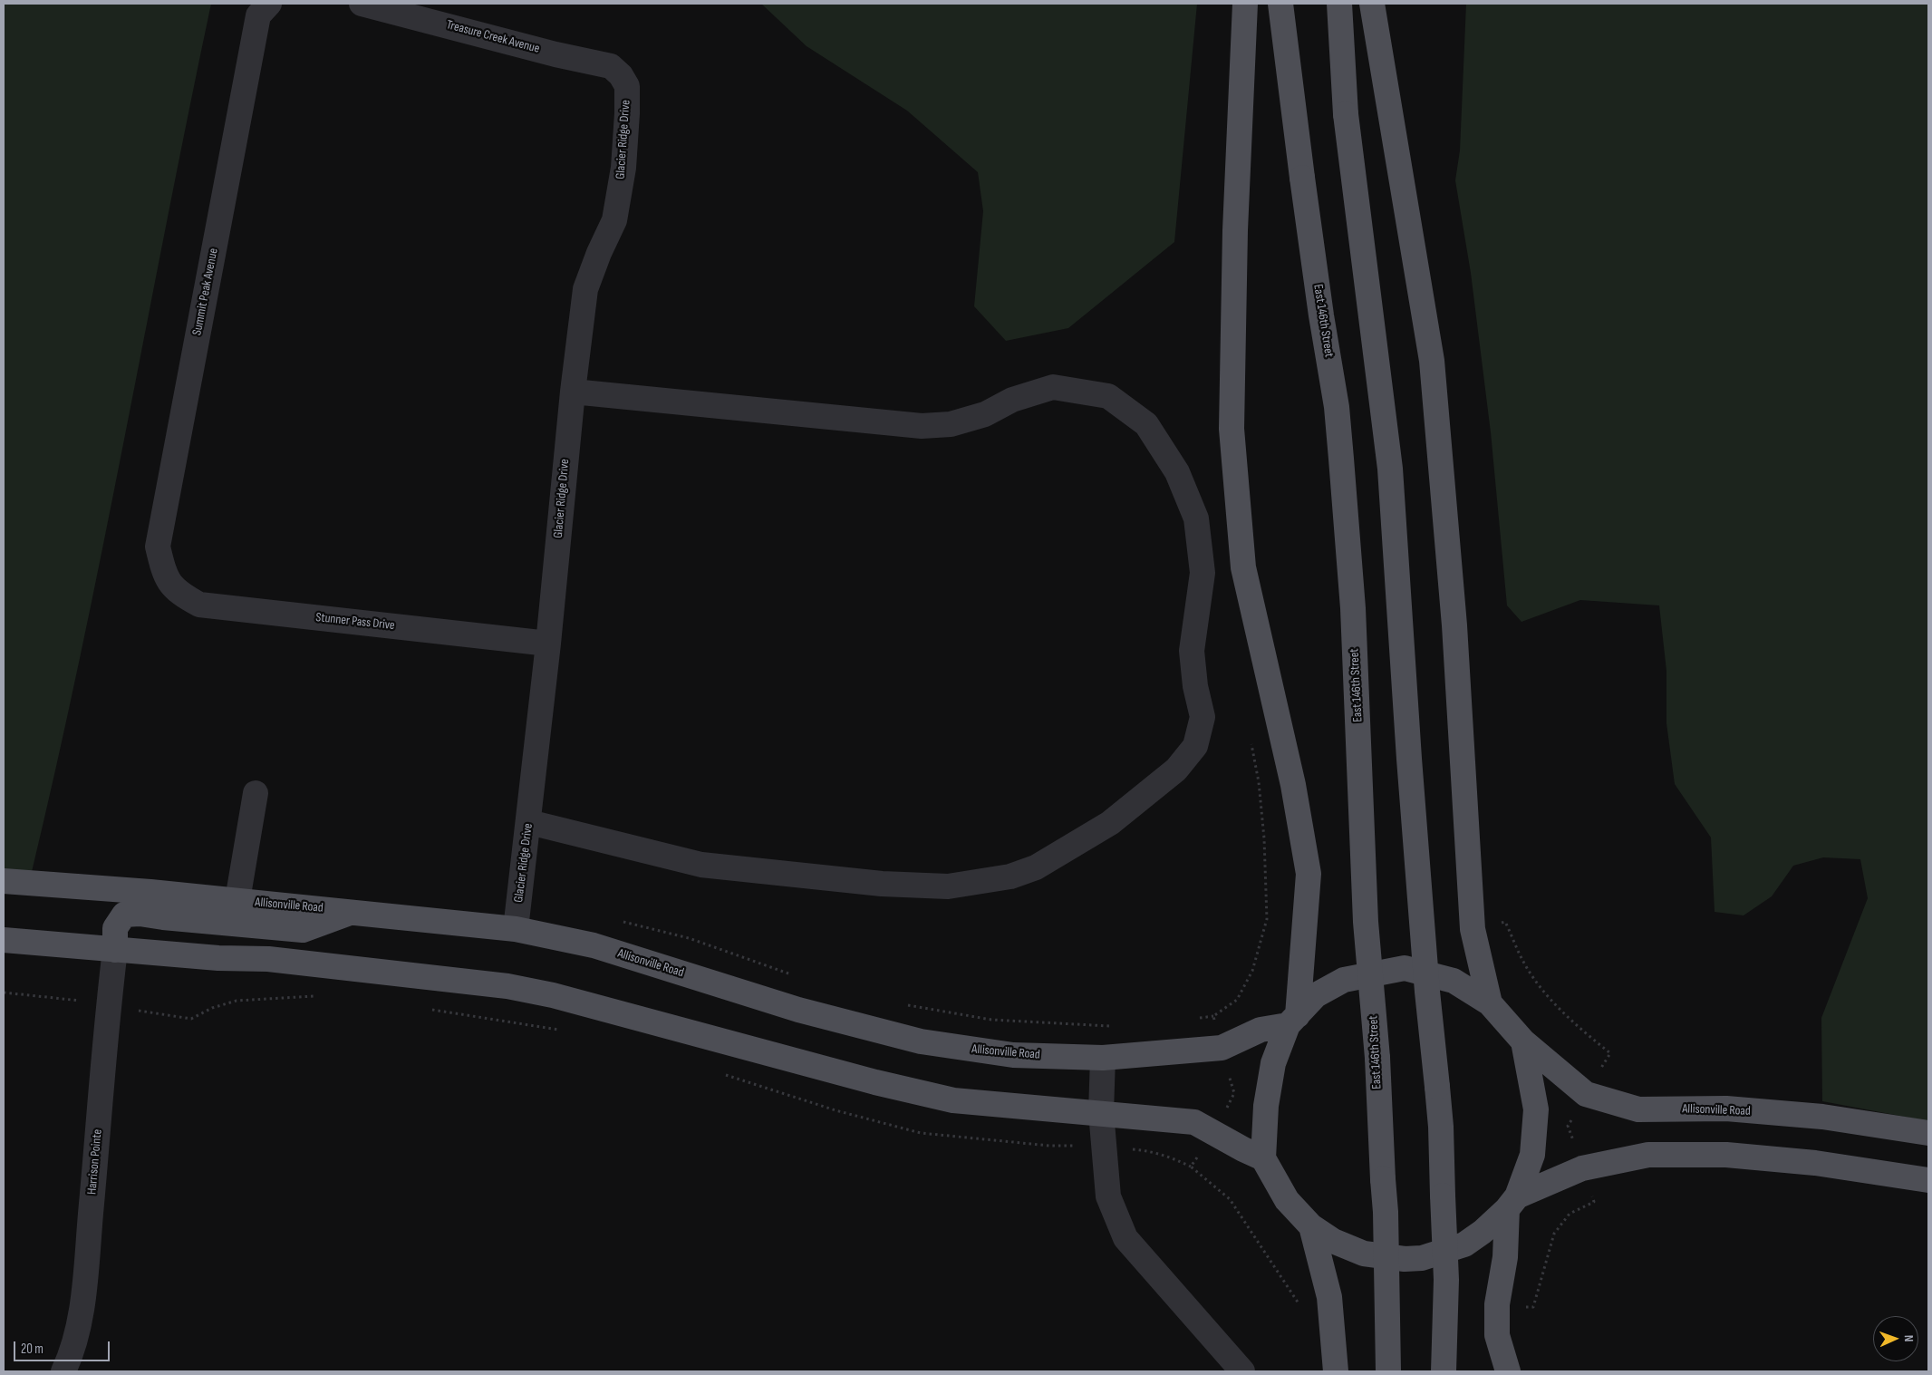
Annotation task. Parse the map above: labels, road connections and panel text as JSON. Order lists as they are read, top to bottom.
{
  "streets": {
    "main road": ["East 146th Street", "Allisonville Road"],
    "street": [
      "Treasure Creek Avenue",
      "Glacier Ridge Drive",
      "Summit Peak Avenue",
      "Stunner Pass Drive",
      "Harrison Pointe"
    ]
  },
  "crossings": [
    ["Treasure Creek Avenue", "Glacier Ridge Drive"],
    ["Glacier Ridge Drive", "Stunner Pass Drive"],
    ["Glacier Ridge Drive", "Allisonville Road"],
    ["Summit Peak Avenue", "Stunner Pass Drive"]
  ],
  "scale_bar": "20 m",
  "north": "right"
}
